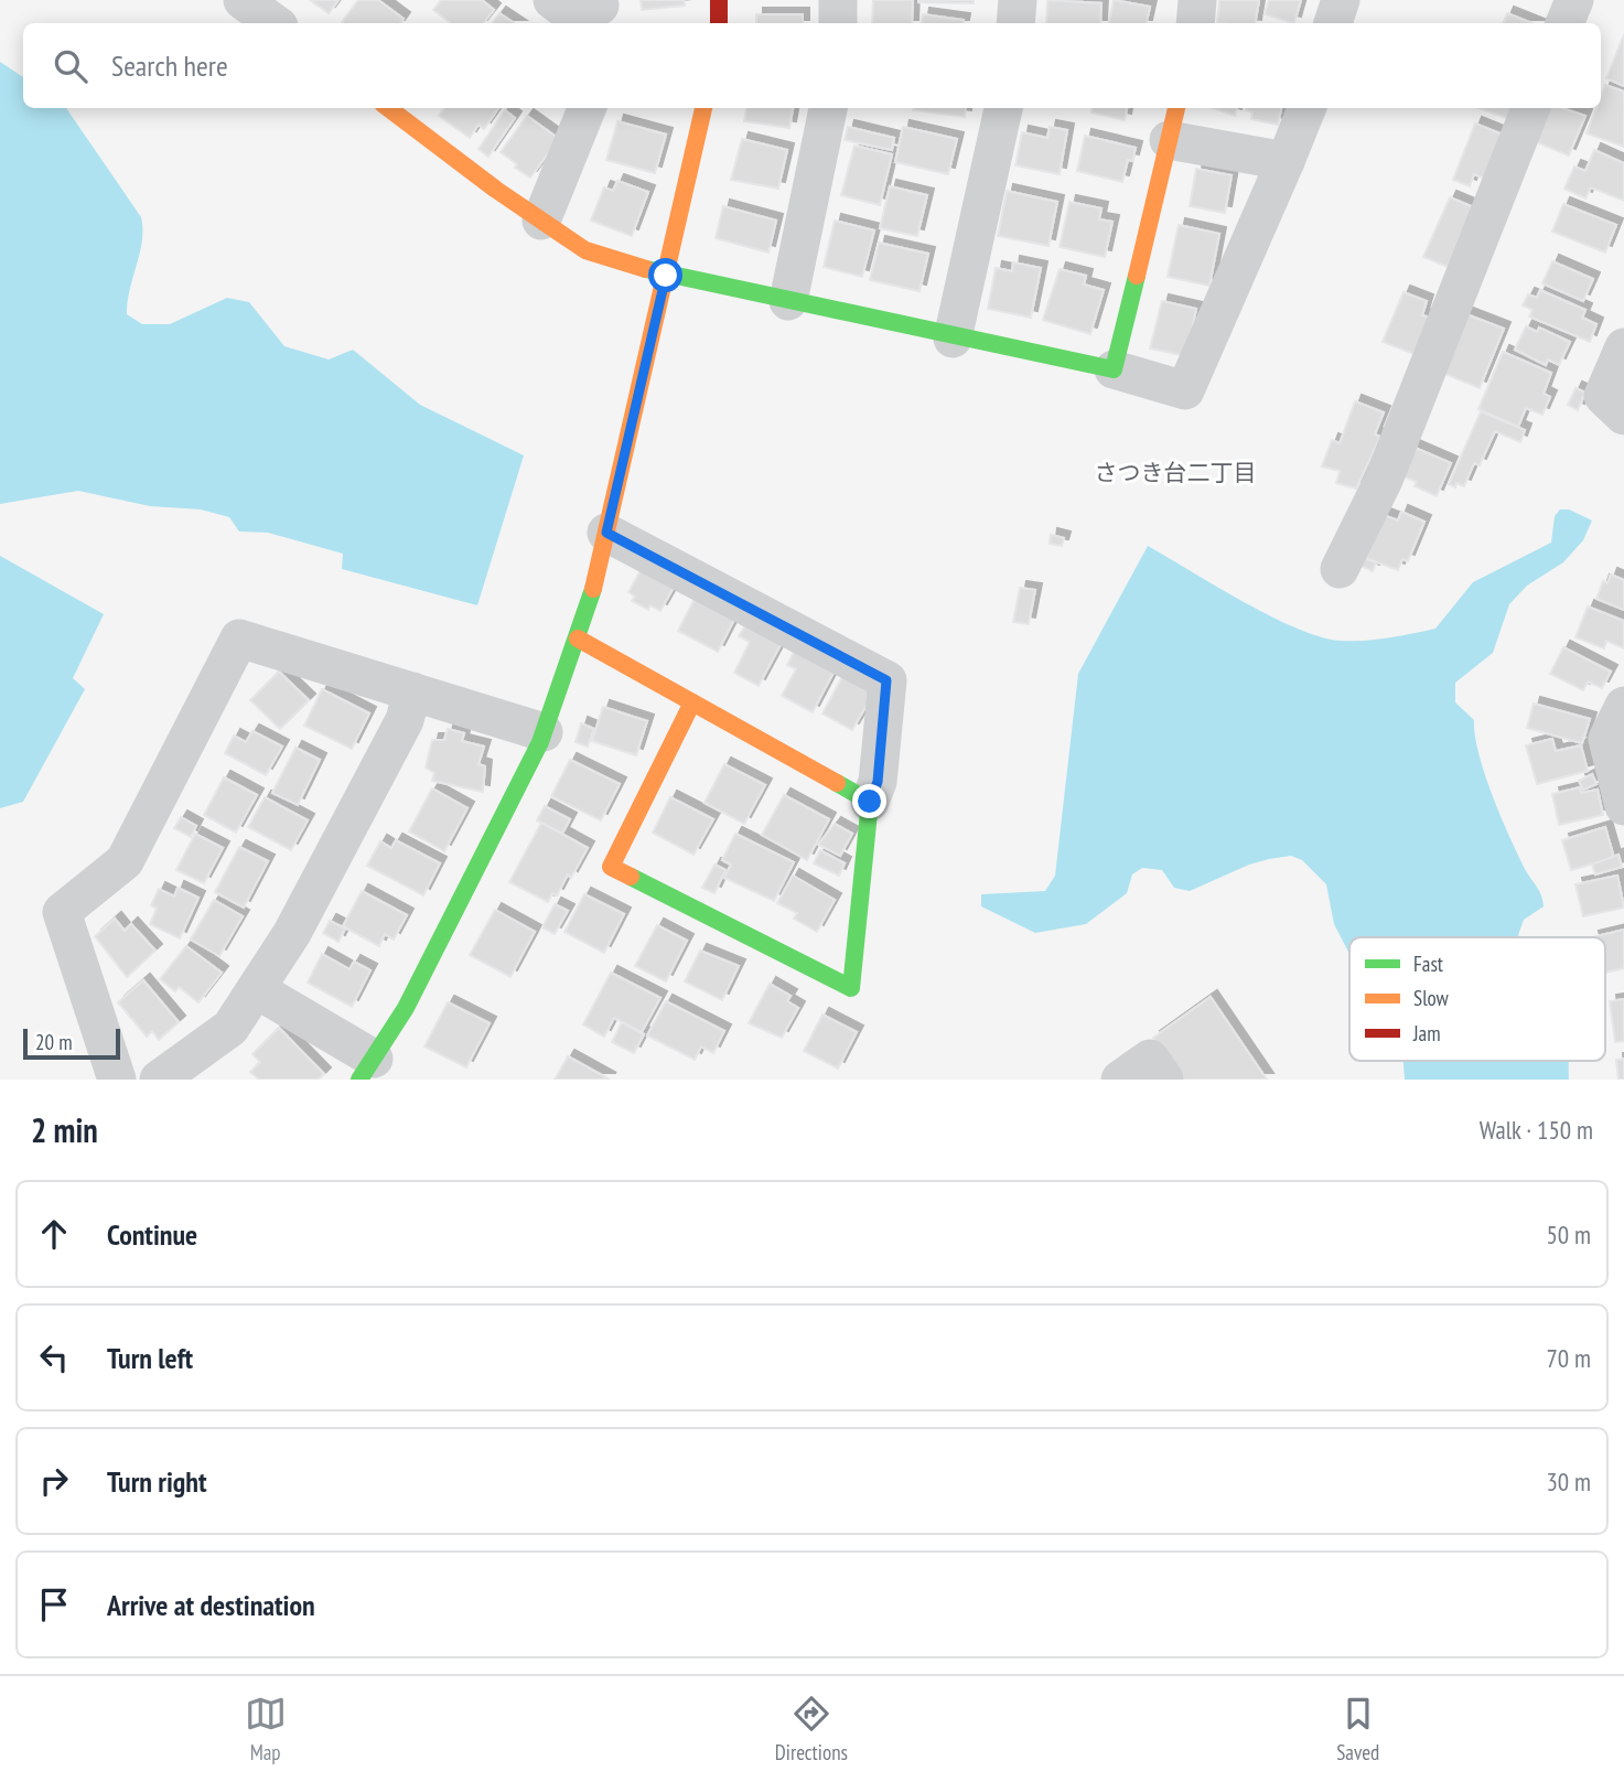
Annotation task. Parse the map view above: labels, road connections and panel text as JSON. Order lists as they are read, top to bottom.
{
  "districts": ["さつき台二丁目"],
  "legend": ["Fast", "Slow", "Jam"],
  "scale_bar": "20 m",
  "page": {
    "search": "Search here",
    "scale": "20 m",
    "heading": ["2 min", "Walk · 150 m"],
    "list": [
      ["Continue", "50 m"],
      ["Turn left", "70 m"],
      ["Turn right", "30 m"],
      "Arrive at destination"
    ],
    "nav": ["Map", "Directions", "Saved"]
  }
}
